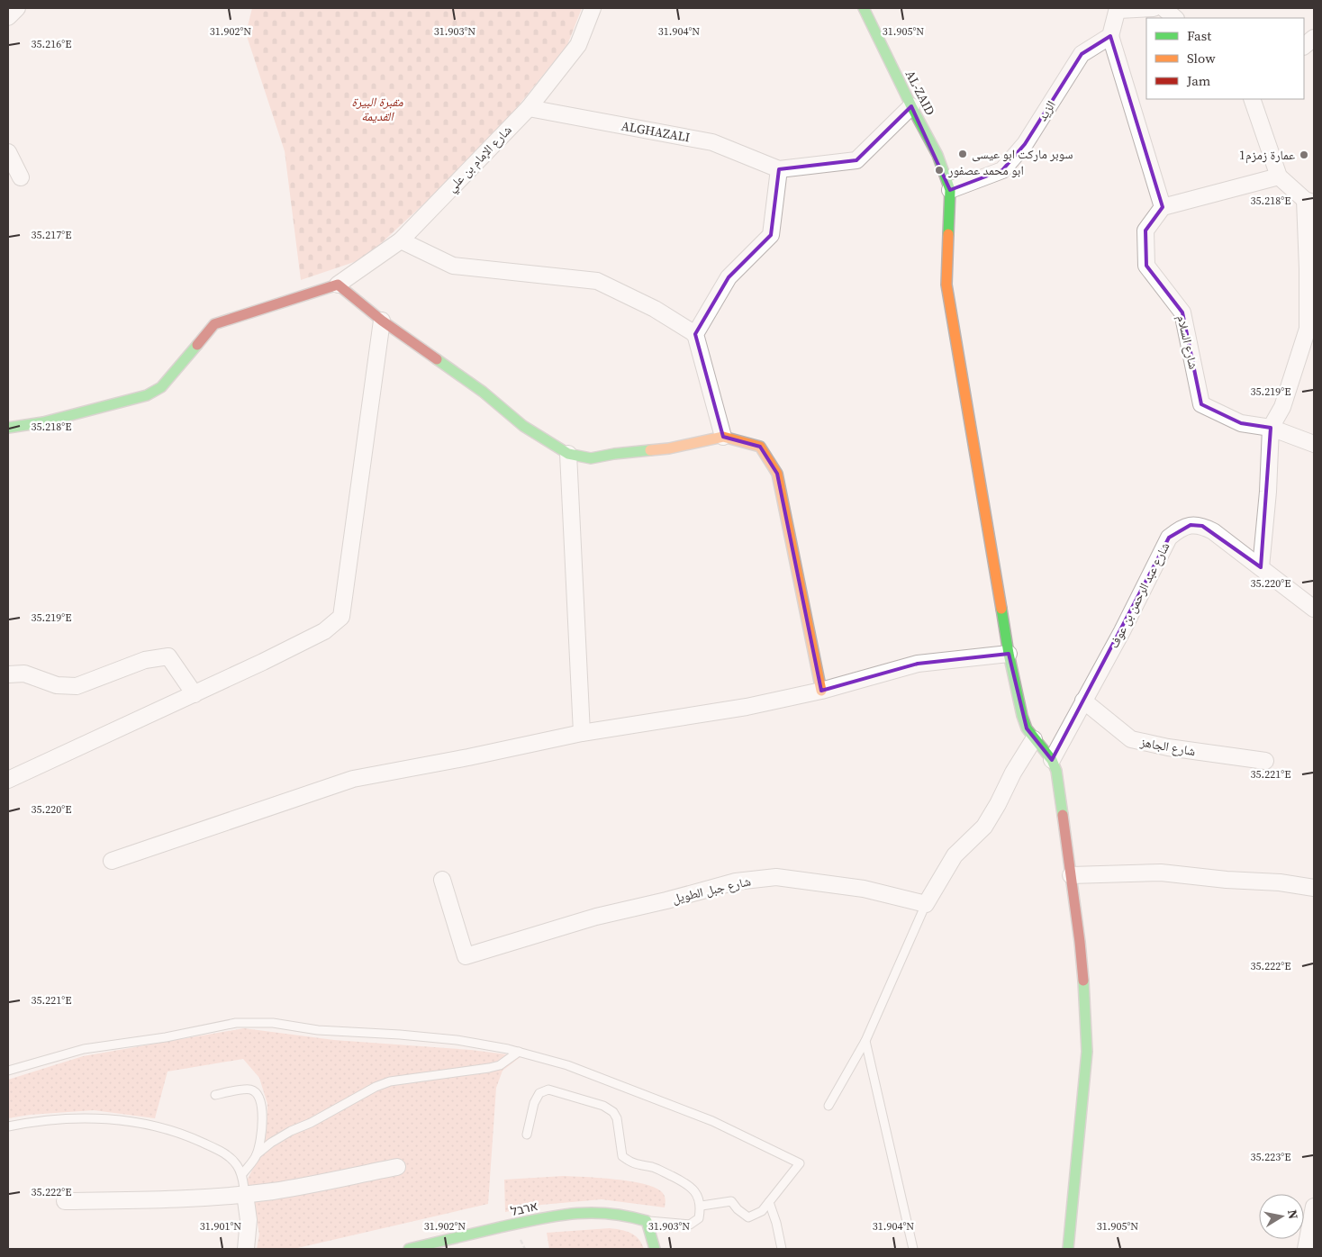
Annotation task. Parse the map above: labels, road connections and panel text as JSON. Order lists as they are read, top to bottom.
{
  "streets": {
    "street": [
      "AL-ZAID",
      "الزيد",
      "ALGHAZALI",
      "شارع الإمام بن علي",
      "شارع السلام",
      "شارع عبد الرحمن بن عوف",
      "شارع الجاهز",
      "شارع جبل الطويل",
      "ארבל"
    ]
  },
  "crossings": [
    ["AL-ZAID", "الزيد"],
    ["ALGHAZALI", "شارع الإمام بن علي"],
    ["شارع عبد الرحمن بن عوف", "شارع الجاهز"]
  ],
  "parks": ["مقبرة البيرة القديمة"],
  "places": ["سوبر ماركت ابو عيسی", "عمارة زمزم1", "ابو محمد عصفور"],
  "legend": ["Fast", "Slow", "Jam"],
  "north": "right",
  "coordinates": [
    "31.902°N",
    "31.903°N",
    "31.904°N",
    "31.905°N",
    "35.216°E",
    "35.218°E",
    "35.217°E",
    "35.219°E",
    "35.220°E",
    "35.221°E",
    "35.222°E",
    "35.223°E",
    "31.901°N"
  ]
}
